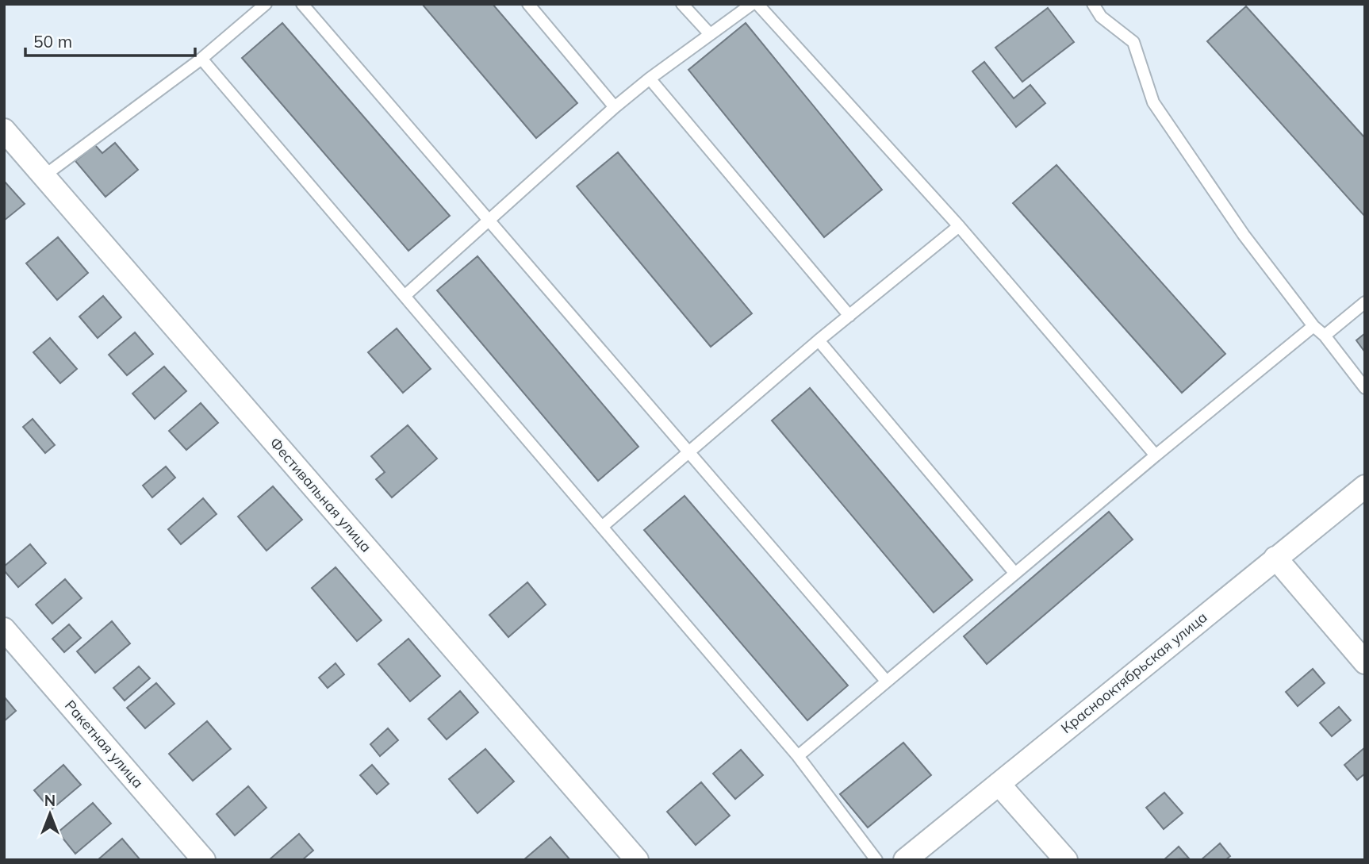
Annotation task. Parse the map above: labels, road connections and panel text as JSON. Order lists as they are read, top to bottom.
{
  "streets": {
    "street": ["Фестивальная улица", "Краснооктябрьская улица", "Ракетная улица"]
  },
  "scale_bar": "50 m",
  "north": "top"
}
